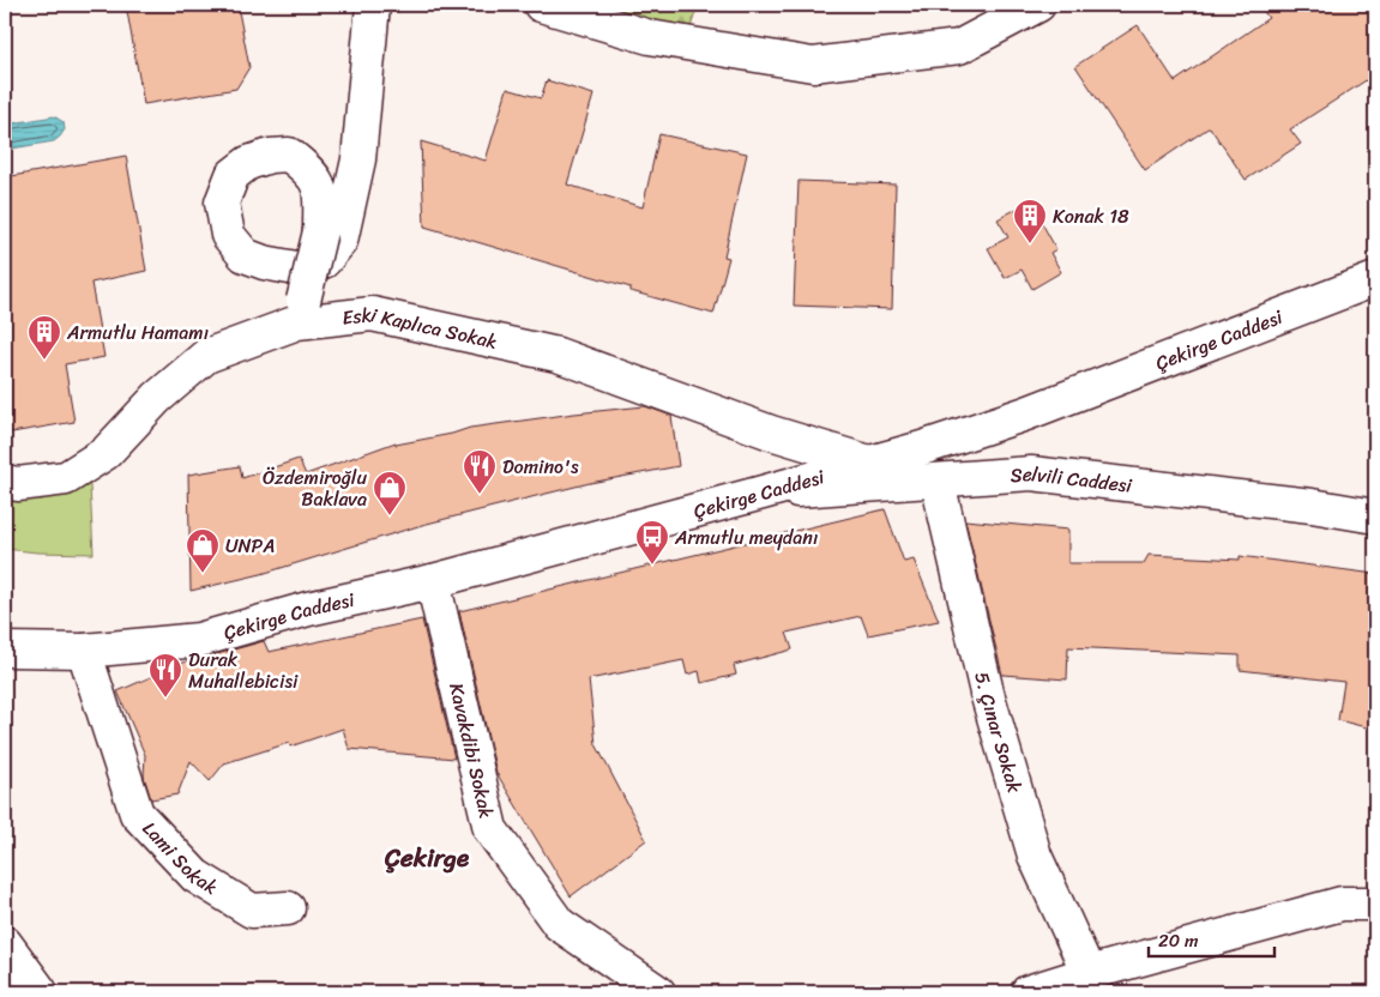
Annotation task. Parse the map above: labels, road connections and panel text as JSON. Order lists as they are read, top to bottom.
{
  "streets": {
    "street": [
      "Eski Kaplıca Sokak",
      "Çekirge Caddesi",
      "Selvili Caddesi",
      "5. Çınar Sokak",
      "Kavakdibi Sokak",
      "Lami Sokak"
    ]
  },
  "crossings": [
    ["Eski Kaplıca Sokak", "Çekirge Caddesi"],
    ["Çekirge Caddesi", "Selvili Caddesi"],
    ["Çekirge Caddesi", "Kavakdibi Sokak"],
    ["Çekirge Caddesi", "Lami Sokak"],
    ["Selvili Caddesi", "5. Çınar Sokak"]
  ],
  "districts": ["Çekirge"],
  "places": {
    "building": ["Konak 18", "Armutlu Hamamı"],
    "restaurant": ["Domino's", "Durak Muhallebicisi"],
    "shop": ["Özdemiroğlu Baklava", "UNPA"],
    "bus stop": ["Armutlu meydanı"]
  },
  "scale_bar": "20 m"
}
